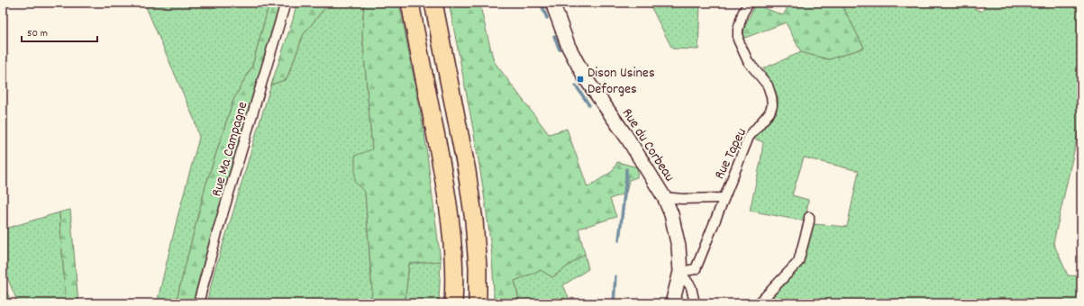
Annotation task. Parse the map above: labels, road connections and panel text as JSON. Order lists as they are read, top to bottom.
{
  "streets": {
    "street": ["Rue du Corbeau", "Rue Ma Campagne", "Rue Tapeu"]
  },
  "crossings": [
    ["Rue du Corbeau", "Rue Tapeu"]
  ],
  "places": {
    "transit": ["Dison Usines Deforges"]
  },
  "scale_bar": "50 m"
}
